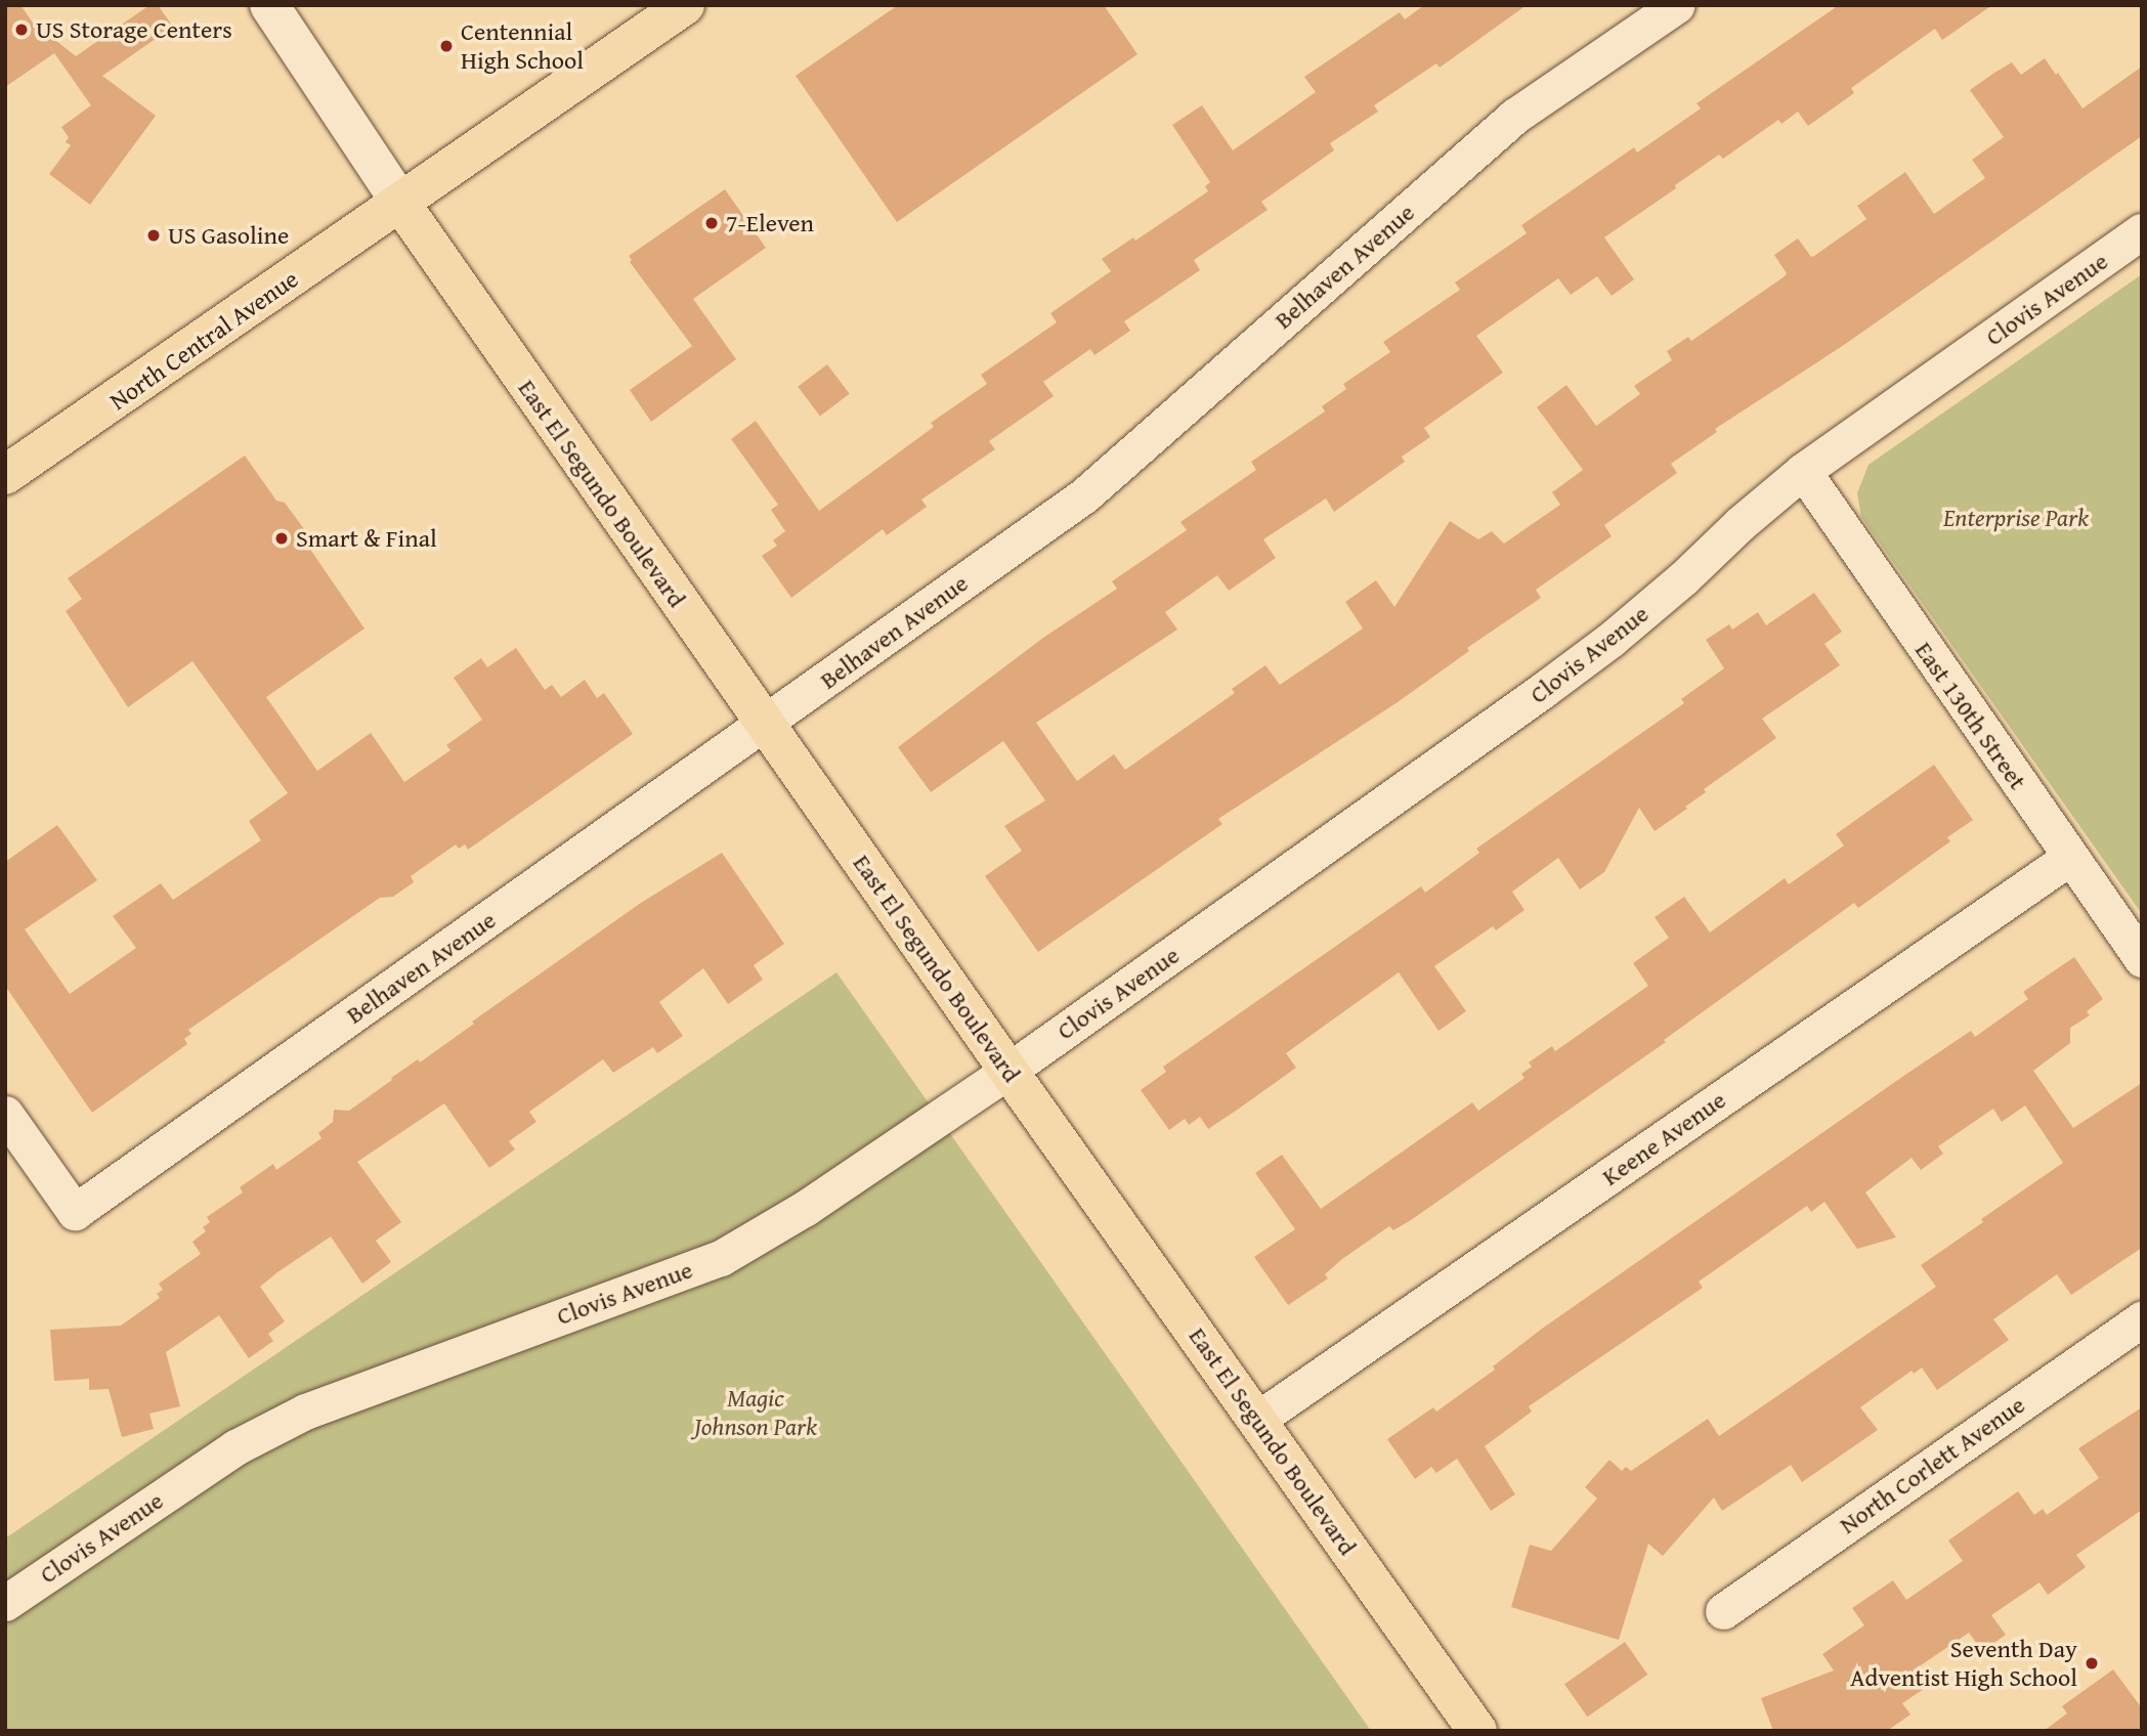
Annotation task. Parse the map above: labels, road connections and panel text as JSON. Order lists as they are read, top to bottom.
{
  "streets": {
    "main road": ["North Central Avenue", "East El Segundo Boulevard"],
    "street": [
      "Belhaven Avenue",
      "Clovis Avenue",
      "East 130th Street",
      "Keene Avenue",
      "North Corlett Avenue"
    ]
  },
  "crossings": [
    ["Belhaven Avenue", "East El Segundo Boulevard"],
    ["Clovis Avenue", "East El Segundo Boulevard"],
    ["Clovis Avenue", "East 130th Street"],
    ["North Central Avenue", "East El Segundo Boulevard"],
    ["East El Segundo Boulevard", "Keene Avenue"],
    ["East 130th Street", "Keene Avenue"]
  ],
  "parks": ["Enterprise Park", "Magic Johnson Park"],
  "places": [
    "US Storage Centers",
    "Centennial High School",
    "7-Eleven",
    "US Gasoline",
    "Smart & Final",
    "Seventh Day Adventist High School"
  ]
}
